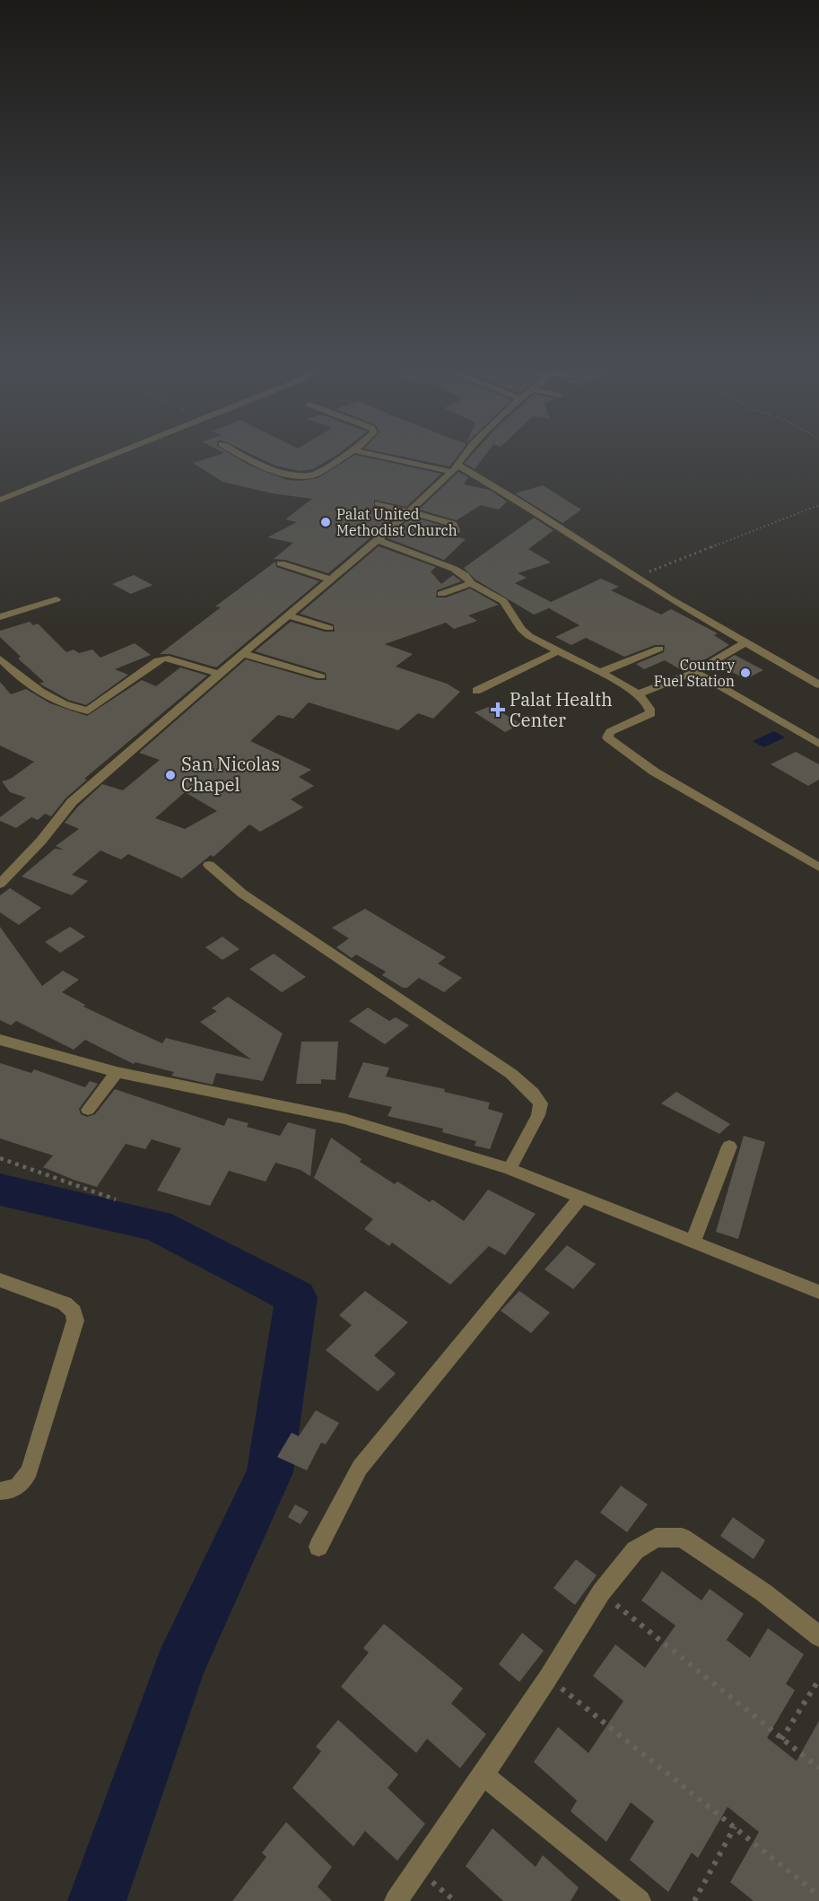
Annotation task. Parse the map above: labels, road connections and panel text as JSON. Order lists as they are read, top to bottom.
{
  "places": {
    "other": ["Palat United Methodist Church", "Country Fuel Station", "San Nicolas Chapel"],
    "health": ["Palat Health Center"]
  }
}
